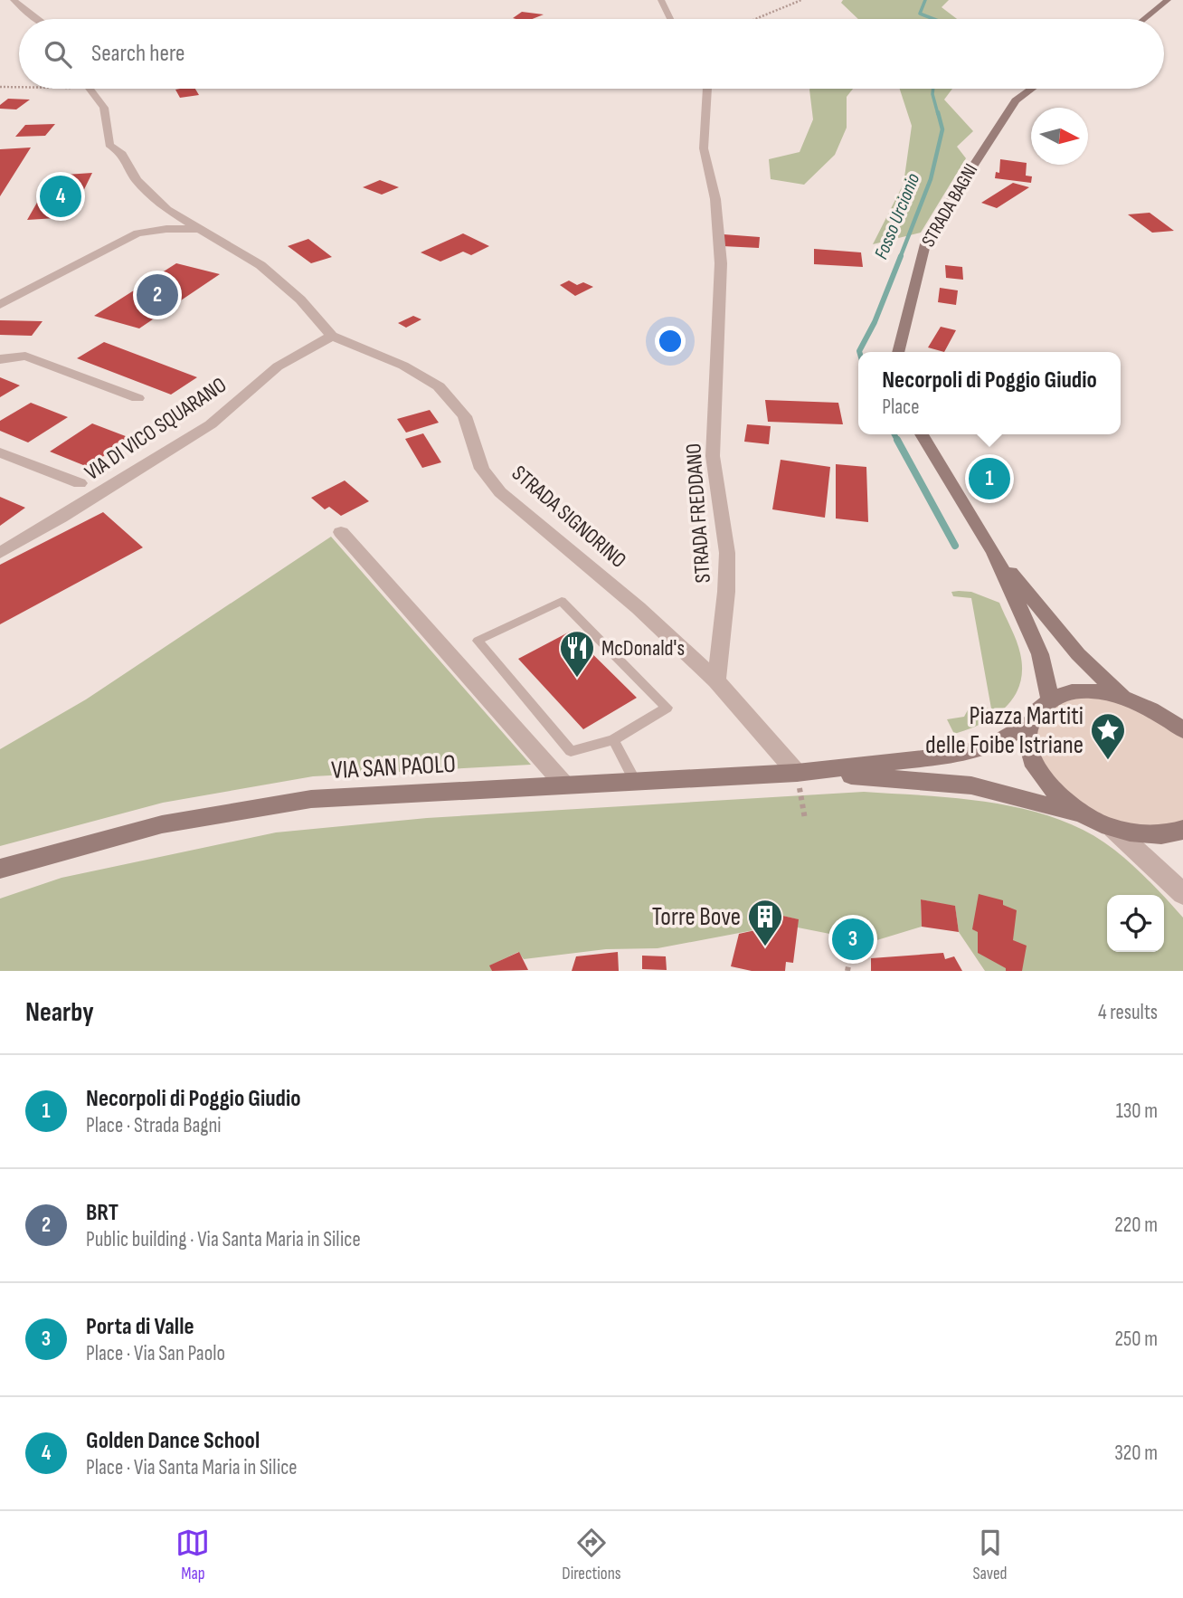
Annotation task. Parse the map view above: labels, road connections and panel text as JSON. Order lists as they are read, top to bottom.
{
  "streets": {
    "street": [
      "STRADA BAGNI",
      "VIA DI VICO SQUARANO",
      "STRADA FREDDANO",
      "STRADA SIGNORINO",
      "VIA SAN PAOLO"
    ]
  },
  "crossings": [
    ["VIA DI VICO SQUARANO", "STRADA SIGNORINO"],
    ["STRADA FREDDANO", "STRADA SIGNORINO"],
    ["STRADA SIGNORINO", "VIA SAN PAOLO"]
  ],
  "water": ["Fosso Urcionio"],
  "places": {
    "restaurant": ["McDonald's"],
    "place": ["Piazza Martiti delle Foibe Istriane"],
    "building": ["Torre Bove"]
  },
  "north": "right",
  "page": {
    "search": "Search here",
    "pins": [
      "4",
      "2",
      "1",
      "3"
    ],
    "popup": ["Necorpoli di Poggio Giudio", "Place"],
    "heading": ["Nearby", "4 results"],
    "list": [
      {
        "mark": "1",
        "name": "Necorpoli di Poggio Giudio",
        "note": "Place · Strada Bagni",
        "value": "130 m"
      },
      {
        "mark": "2",
        "name": "BRT",
        "note": "Public building · Via Santa Maria in Silice",
        "value": "220 m"
      },
      {
        "mark": "3",
        "name": "Porta di Valle",
        "note": "Place · Via San Paolo",
        "value": "250 m"
      },
      {
        "mark": "4",
        "name": "Golden Dance School",
        "note": "Place · Via Santa Maria in Silice",
        "value": "320 m"
      }
    ],
    "nav": ["Map", "Directions", "Saved"]
  }
}
